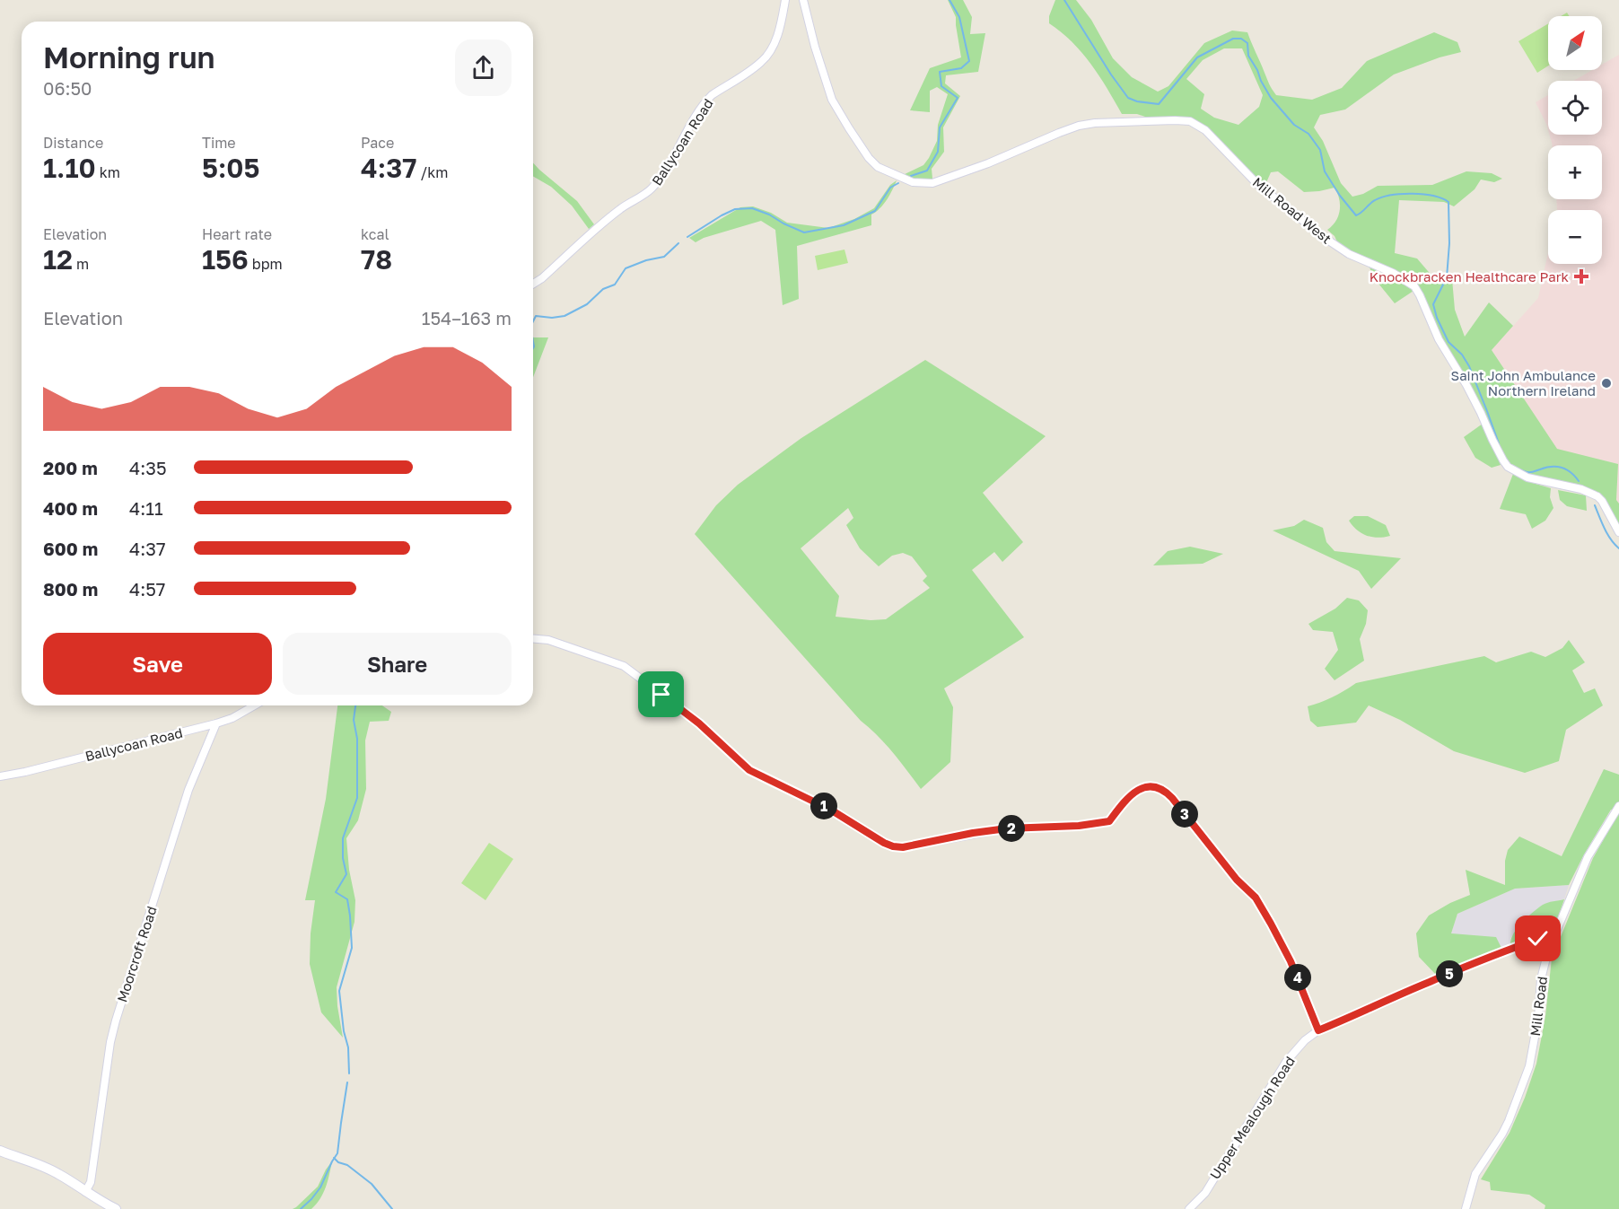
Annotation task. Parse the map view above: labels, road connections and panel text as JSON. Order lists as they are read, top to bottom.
{
  "streets": {
    "street": [
      "Ballycoan Road",
      "Mill Road West",
      "Moorcroft Road",
      "Mill Road",
      "Upper Mealough Road"
    ]
  },
  "crossings": [
    ["Ballycoan Road", "Moorcroft Road"],
    ["Mill Road", "Upper Mealough Road"]
  ],
  "places": {
    "health": ["Knockbracken Healthcare Park"],
    "other": ["Saint John Ambulance Northern Ireland"]
  },
  "north": "top right",
  "page": {
    "map_buttons": ["+", "−"],
    "heading": ["Morning run", "06:50"],
    "stats": [
      ["Distance", "1.10 km"],
      ["Time", "5:05"],
      ["Pace", "4:37 /km"],
      ["Elevation", "12 m"],
      ["Heart rate", "156 bpm"],
      ["kcal", "78"]
    ],
    "chart": ["Elevation", "154–163 m"],
    "list": [
      {
        "name": "200 m",
        "note": "4:35"
      },
      {
        "name": "400 m",
        "note": "4:11"
      },
      {
        "name": "600 m",
        "note": "4:37"
      },
      {
        "name": "800 m",
        "note": "4:57"
      }
    ],
    "buttons": ["Save", "Share"],
    "pins": [
      "1",
      "3",
      "2",
      "5",
      "4"
    ]
  }
}
